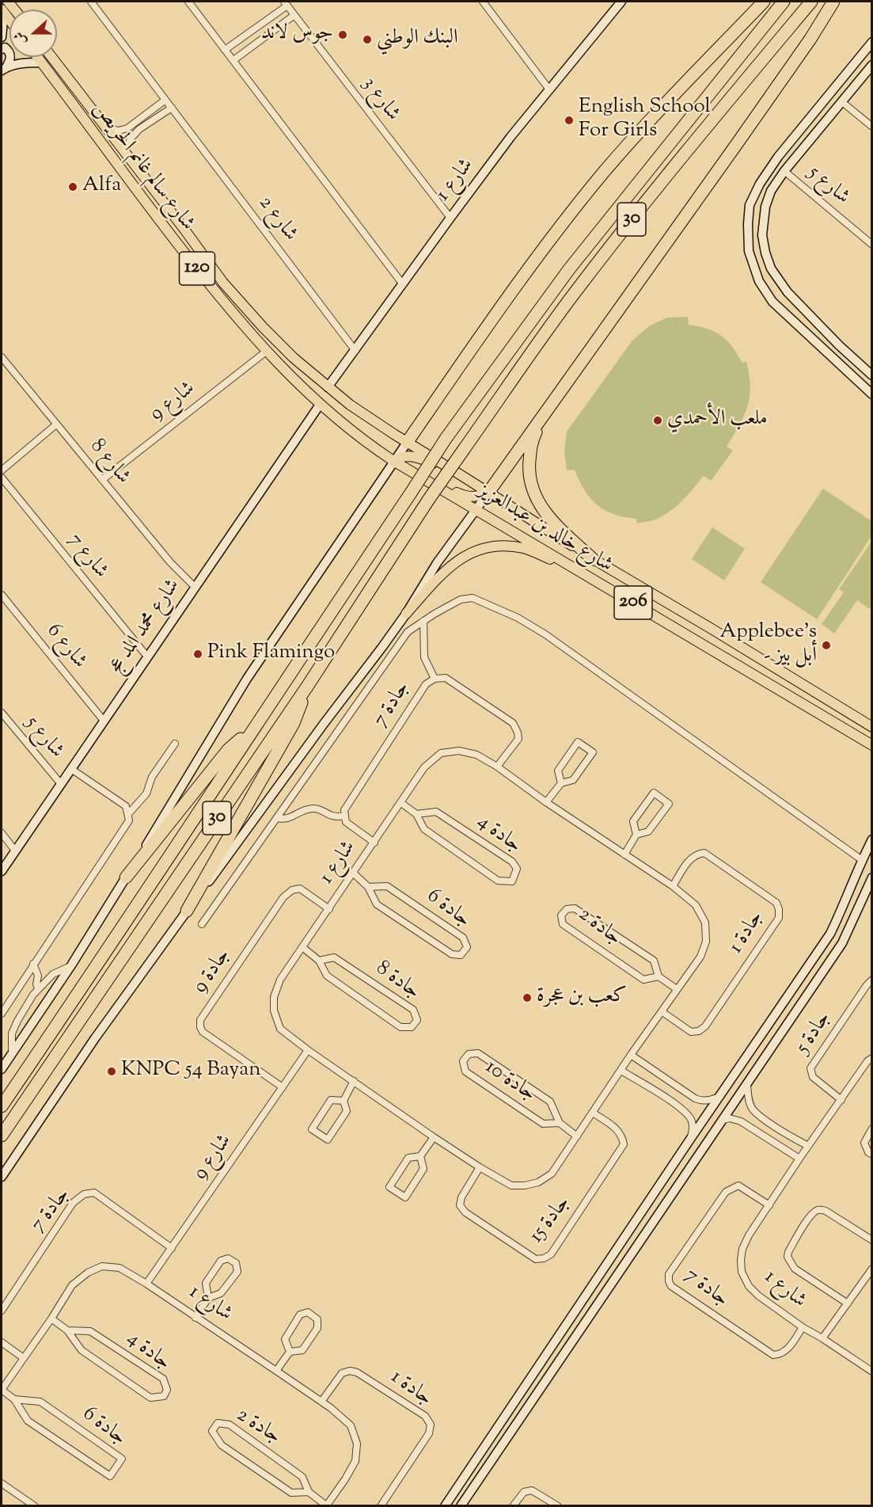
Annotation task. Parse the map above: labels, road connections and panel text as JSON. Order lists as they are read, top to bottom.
{
  "streets": {
    "highway": ["30"],
    "main road": [
      "شارع سالم غانم الحريص",
      "120",
      "شارع خالد بن عبدالعزيز",
      "206"
    ],
    "street": [
      "شارع 3",
      "شارع 1",
      "شارع 5",
      "شارع 2",
      "شارع 9",
      "شارع 8",
      "شارع 7",
      "شارع محمد المد عج",
      "شارع 6",
      "جادة 7",
      "جادة 4",
      "جادة 6",
      "جادة 2",
      "جادة 1",
      "جادة 9",
      "جادة 8",
      "جادة 5",
      "جادة 10",
      "جادة 15"
    ]
  },
  "crossings": [
    ["شارع 3", "شارع 1"],
    ["شارع سالم غانم الحريص", "شارع 1"],
    ["شارع سالم غانم الحريص", "شارع 9"],
    ["شارع سالم غانم الحريص", "شارع خالد بن عبدالعزيز"],
    ["شارع سالم غانم الحريص", "شارع محمد المد عج"],
    ["شارع 1", "شارع 2"],
    ["شارع 1", "شارع 9"],
    ["شارع 1", "جادة 7"],
    ["شارع 1", "جادة 4"],
    ["شارع 1", "جادة 6"],
    ["شارع 1", "جادة 2"],
    ["شارع 1", "جادة 1"],
    ["شارع 1", "جادة 9"],
    ["شارع 1", "جادة 8"],
    ["شارع 1", "جادة 5"],
    ["شارع 1", "جادة 10"],
    ["شارع 1", "جادة 15"],
    ["شارع 5", "شارع محمد المد عج"],
    ["شارع 9", "شارع 8"],
    ["شارع 9", "جادة 7"],
    ["شارع 9", "جادة 9"],
    ["شارع 8", "شارع محمد المد عج"],
    ["شارع 7", "شارع محمد المد عج"],
    ["شارع محمد المد عج", "شارع 6"]
  ],
  "places": [
    "جوس لاند",
    "البنك الوطني",
    "English School For Girls",
    "Alfa",
    "ملعب الأحمدي",
    "Applebee's - أبل بيز",
    "Pink Flamingo",
    "كعب بن عجرة",
    "KNPC 54 Bayan"
  ],
  "north": "left"
}
